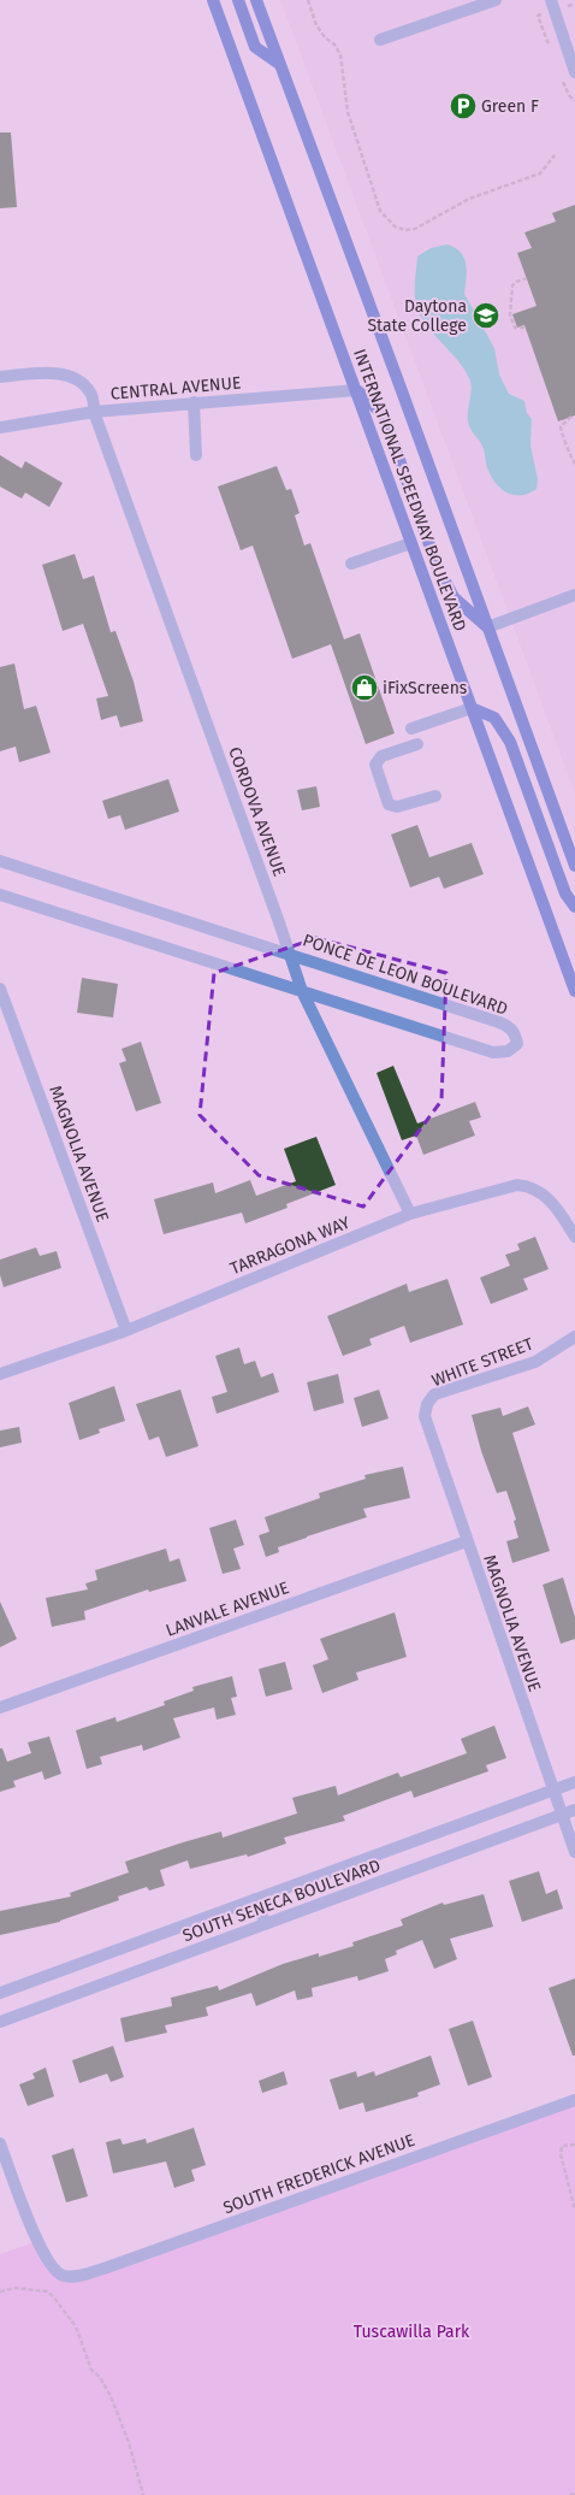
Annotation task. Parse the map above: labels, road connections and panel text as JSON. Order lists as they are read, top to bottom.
{
  "streets": {
    "main road": ["INTERNATIONAL SPEEDWAY BOULEVARD"],
    "street": [
      "CENTRAL AVENUE",
      "CORDOVA AVENUE",
      "PONCE DE LEON BOULEVARD",
      "MAGNOLIA AVENUE",
      "TARRAGONA WAY",
      "WHITE STREET",
      "LANVALE AVENUE",
      "SOUTH SENECA BOULEVARD",
      "SOUTH FREDERICK AVENUE"
    ]
  },
  "crossings": [
    ["CENTRAL AVENUE", "INTERNATIONAL SPEEDWAY BOULEVARD"],
    ["CENTRAL AVENUE", "CORDOVA AVENUE"],
    ["CORDOVA AVENUE", "PONCE DE LEON BOULEVARD"],
    ["CORDOVA AVENUE", "TARRAGONA WAY"],
    ["MAGNOLIA AVENUE", "TARRAGONA WAY"],
    ["MAGNOLIA AVENUE", "WHITE STREET"],
    ["MAGNOLIA AVENUE", "LANVALE AVENUE"],
    ["MAGNOLIA AVENUE", "SOUTH SENECA BOULEVARD"]
  ],
  "parks": ["Tuscawilla Park"],
  "places": {
    "parking": ["Green F"],
    "school or university": ["Daytona State College"],
    "shop": ["iFixScreens"]
  }
}
